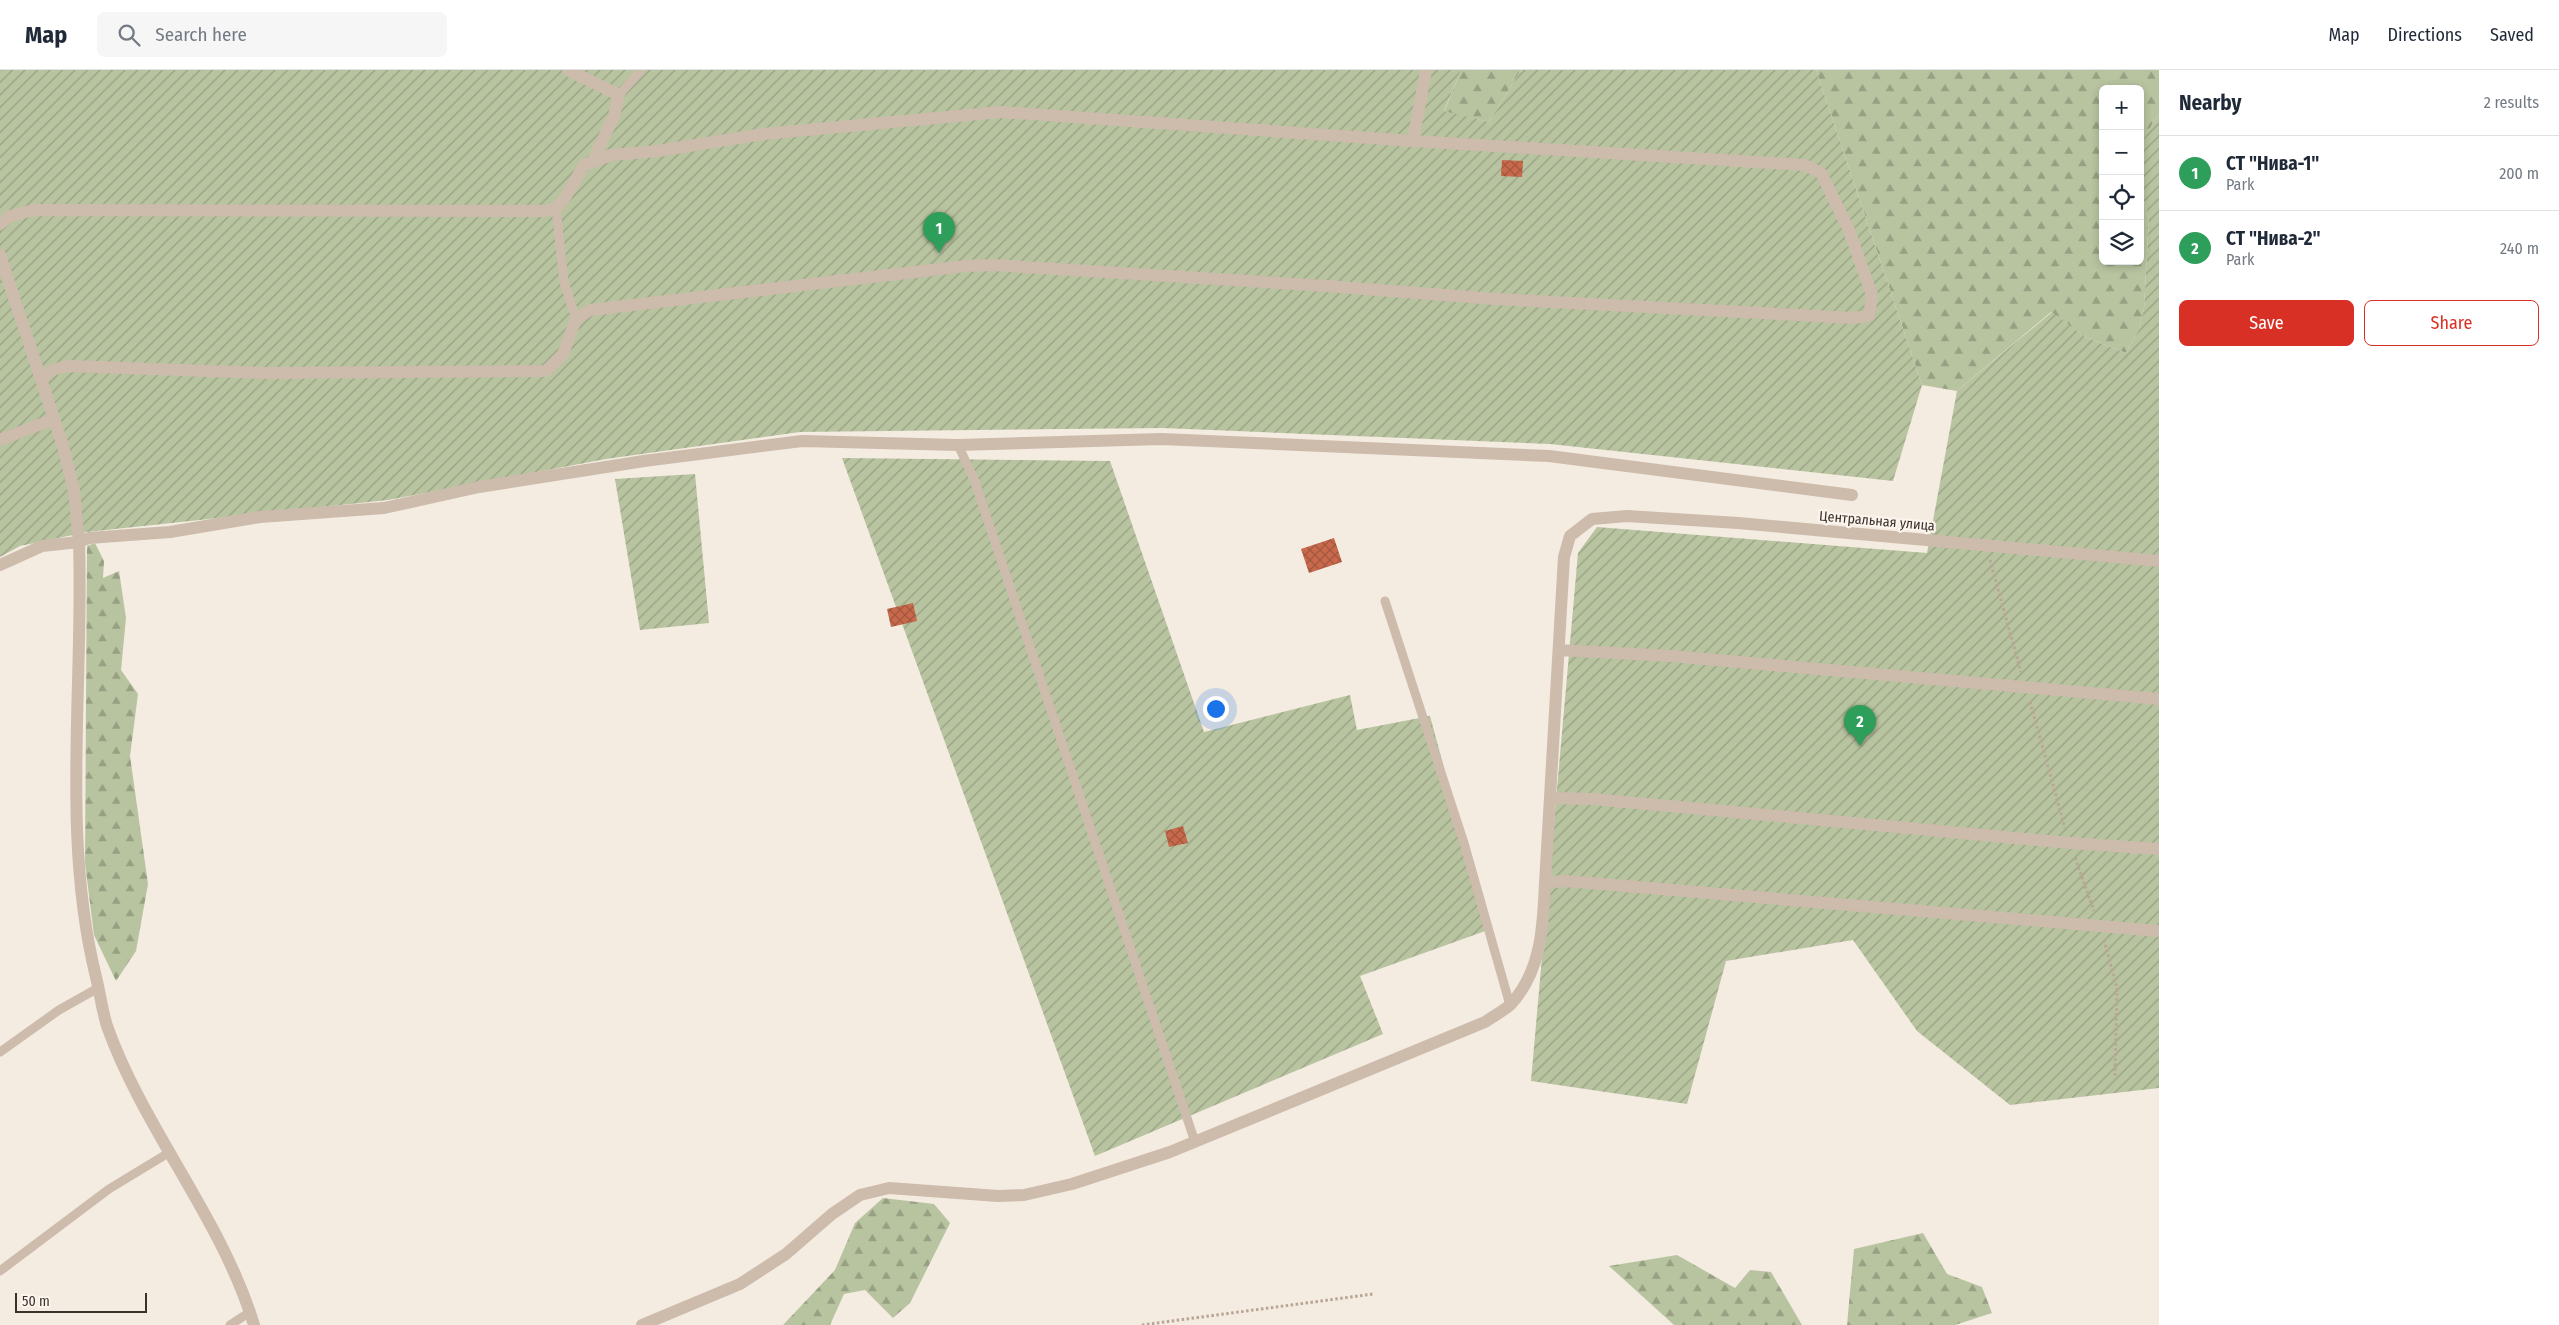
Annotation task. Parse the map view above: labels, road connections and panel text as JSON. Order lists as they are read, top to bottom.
{
  "streets": {
    "street": ["Центральная улица"]
  },
  "scale_bar": "50 m",
  "page": {
    "header": "Map",
    "search": "Search here",
    "nav": ["Map", "Directions", "Saved"],
    "heading": ["Nearby", "2 results"],
    "map_buttons": ["+", "−"],
    "list": [
      {
        "mark": "1",
        "name": "СТ \"Нива-1\"",
        "note": "Park",
        "value": "200 m"
      },
      {
        "mark": "2",
        "name": "СТ \"Нива-2\"",
        "note": "Park",
        "value": "240 m"
      }
    ],
    "pins": ["1", "2"],
    "buttons": ["Save", "Share"],
    "scale": "50 m"
  }
}
